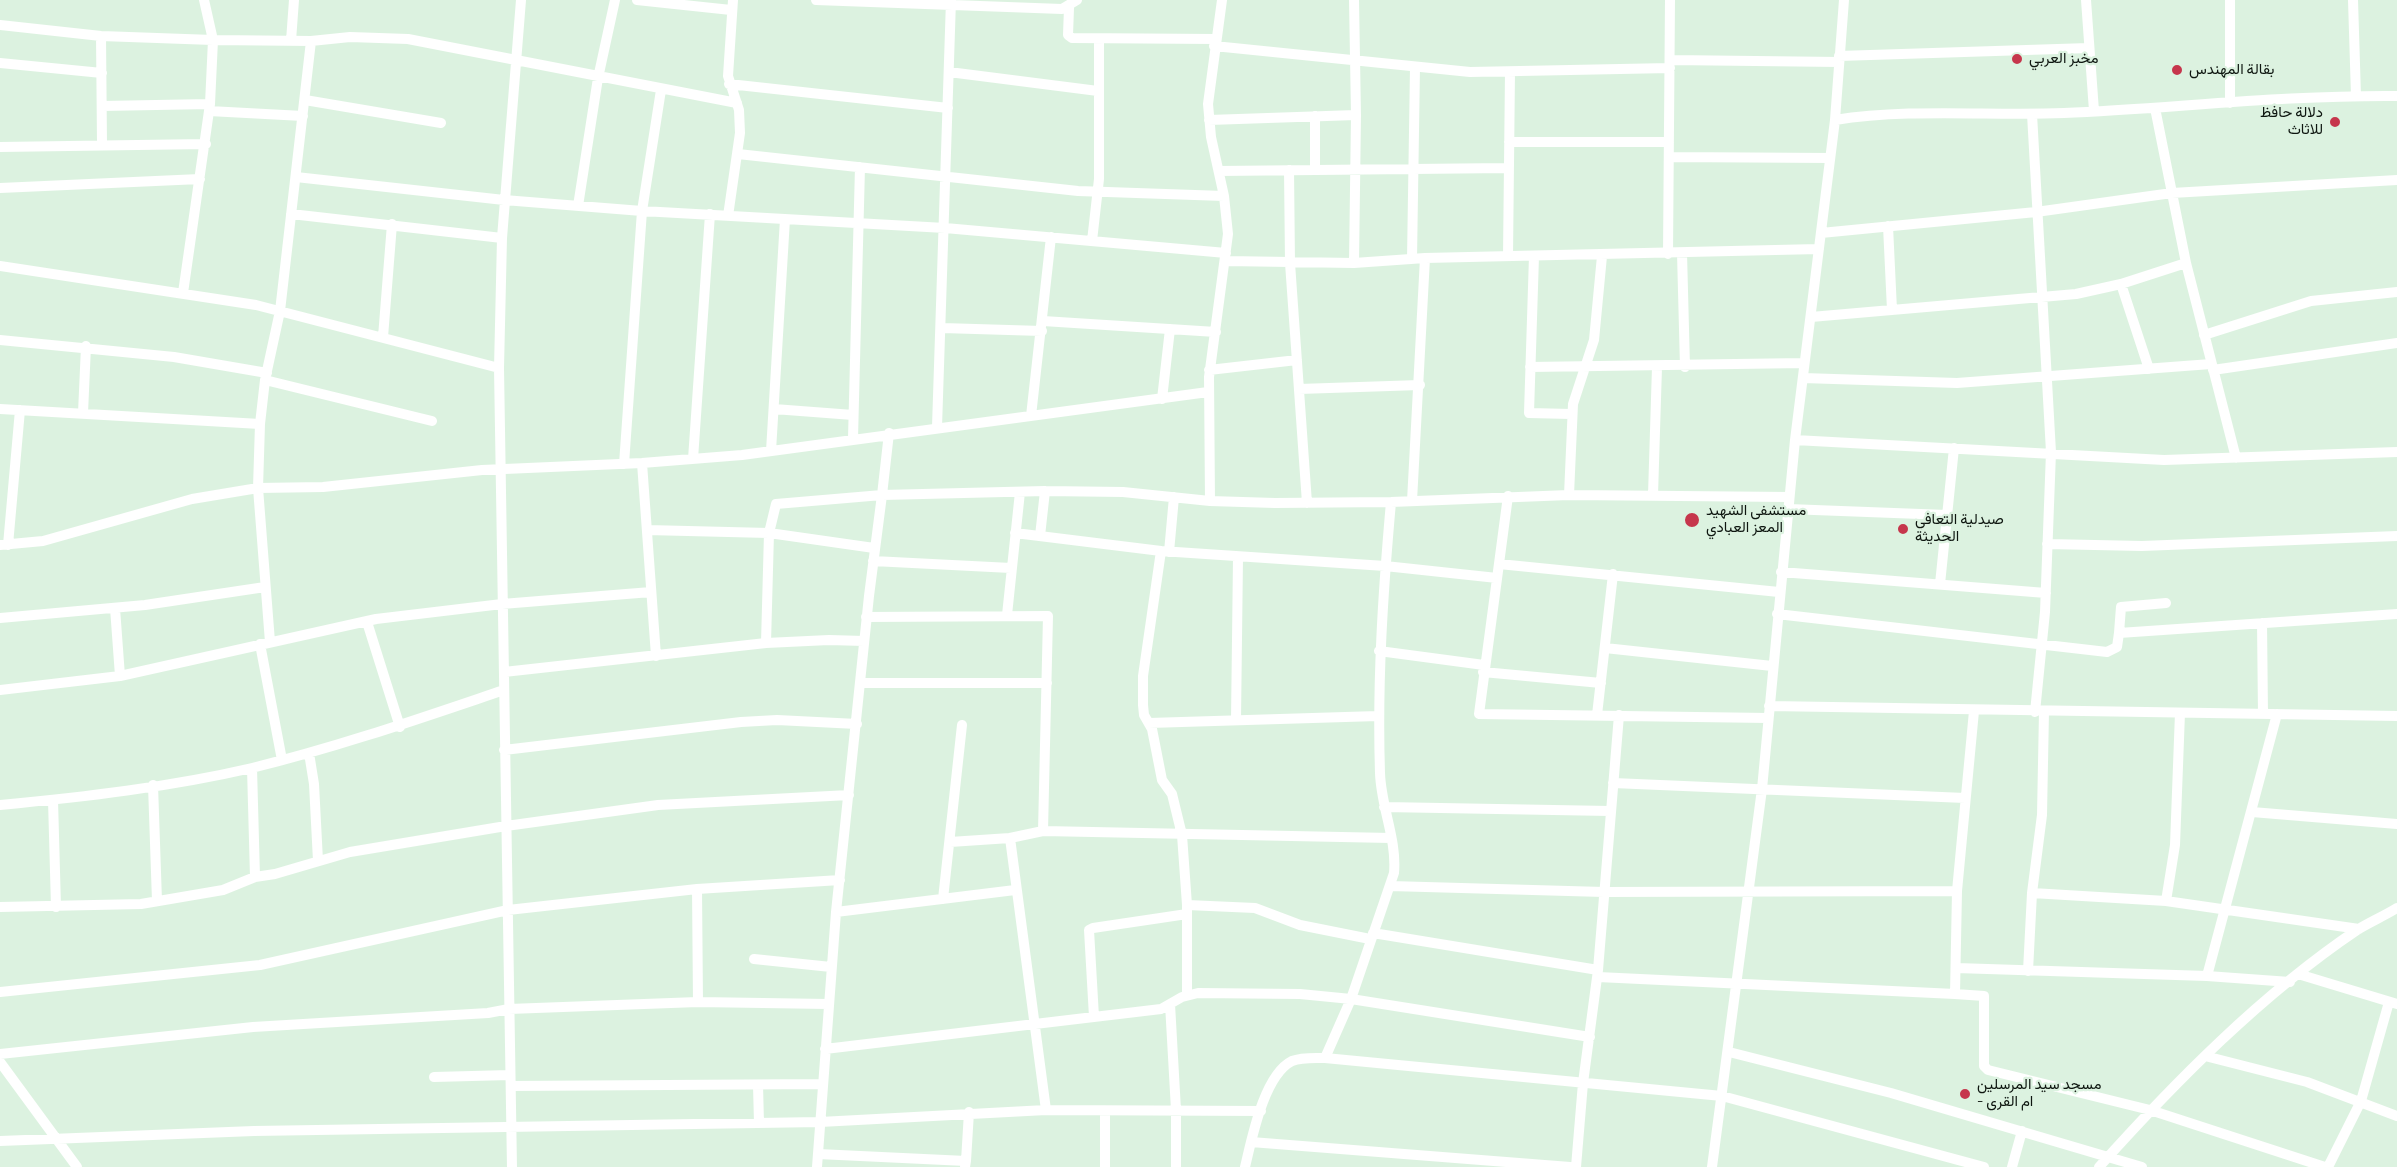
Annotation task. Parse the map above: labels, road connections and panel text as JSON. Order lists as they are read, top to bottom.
{
  "places": [
    "مخبز العربي",
    "بقالة المهندس",
    "دلالة حافظ للاثاث",
    "مستشفى الشهيد المعز العبادي",
    "صيدلية التعافي الحديثة",
    "مسجد سيد المرسلين - ام القرى"
  ]
}
